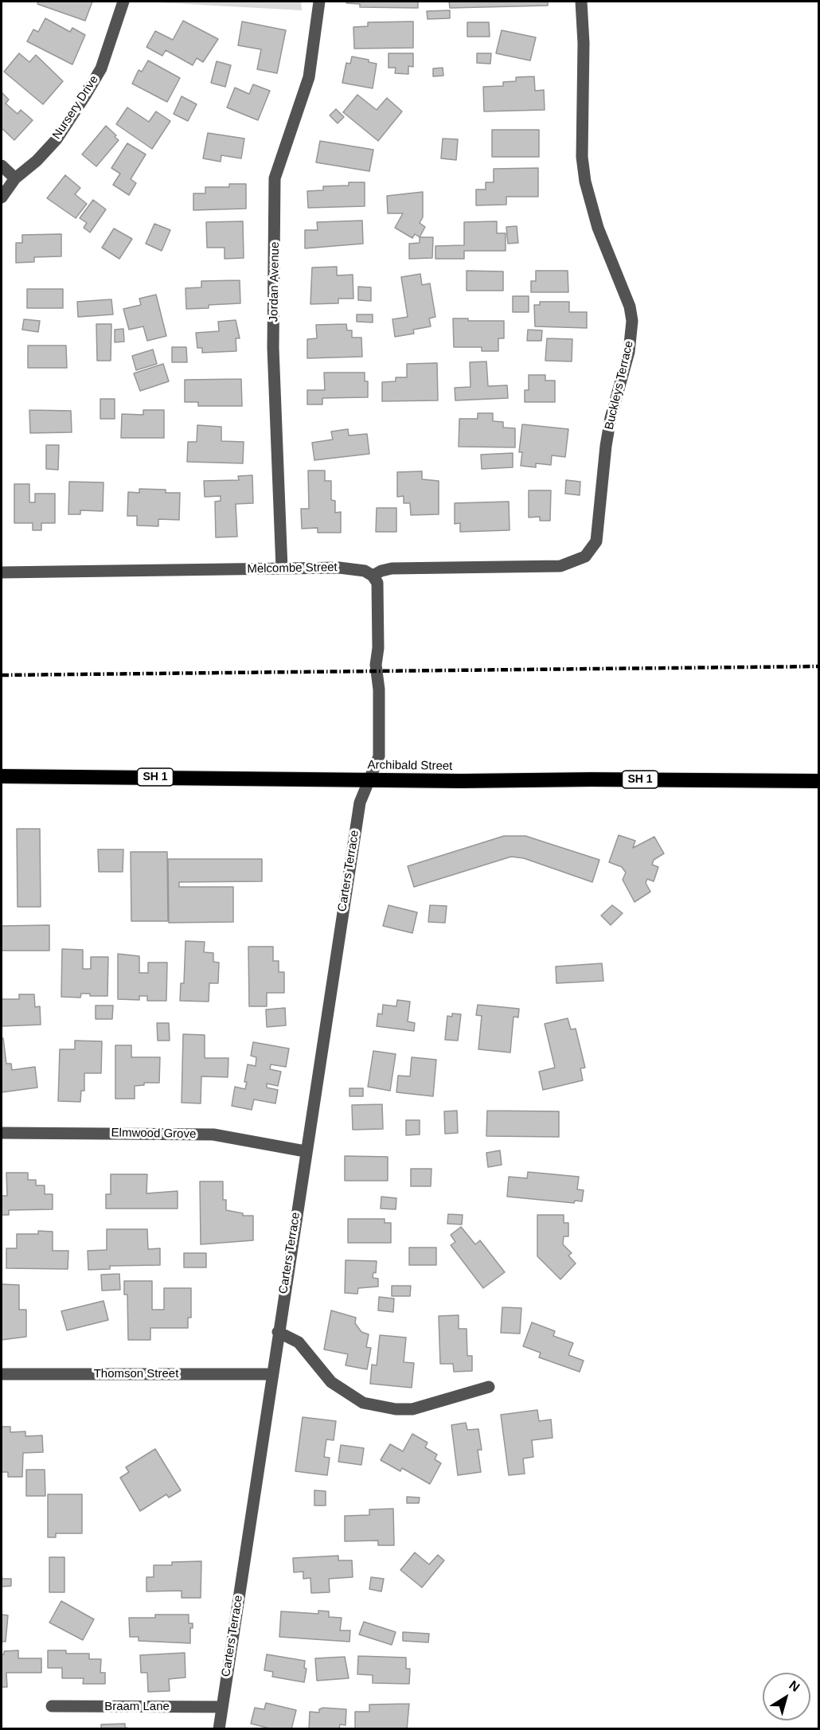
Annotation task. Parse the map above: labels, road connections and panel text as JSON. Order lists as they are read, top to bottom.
{
  "streets": {
    "highway": ["Archibald Street", "SH 1"],
    "street": [
      "Nursery Drive",
      "Jordan Avenue",
      "Buckleys Terrace",
      "Melcombe Street",
      "Carters Terrace",
      "Elmwood Grove",
      "Thomson Street",
      "Braam Lane"
    ]
  },
  "crossings": [
    ["Jordan Avenue", "Melcombe Street"],
    ["Buckleys Terrace", "Melcombe Street"],
    ["Archibald Street", "Carters Terrace"],
    ["Carters Terrace", "Elmwood Grove"],
    ["Carters Terrace", "Thomson Street"],
    ["Carters Terrace", "Braam Lane"]
  ],
  "north": "top right"
}
